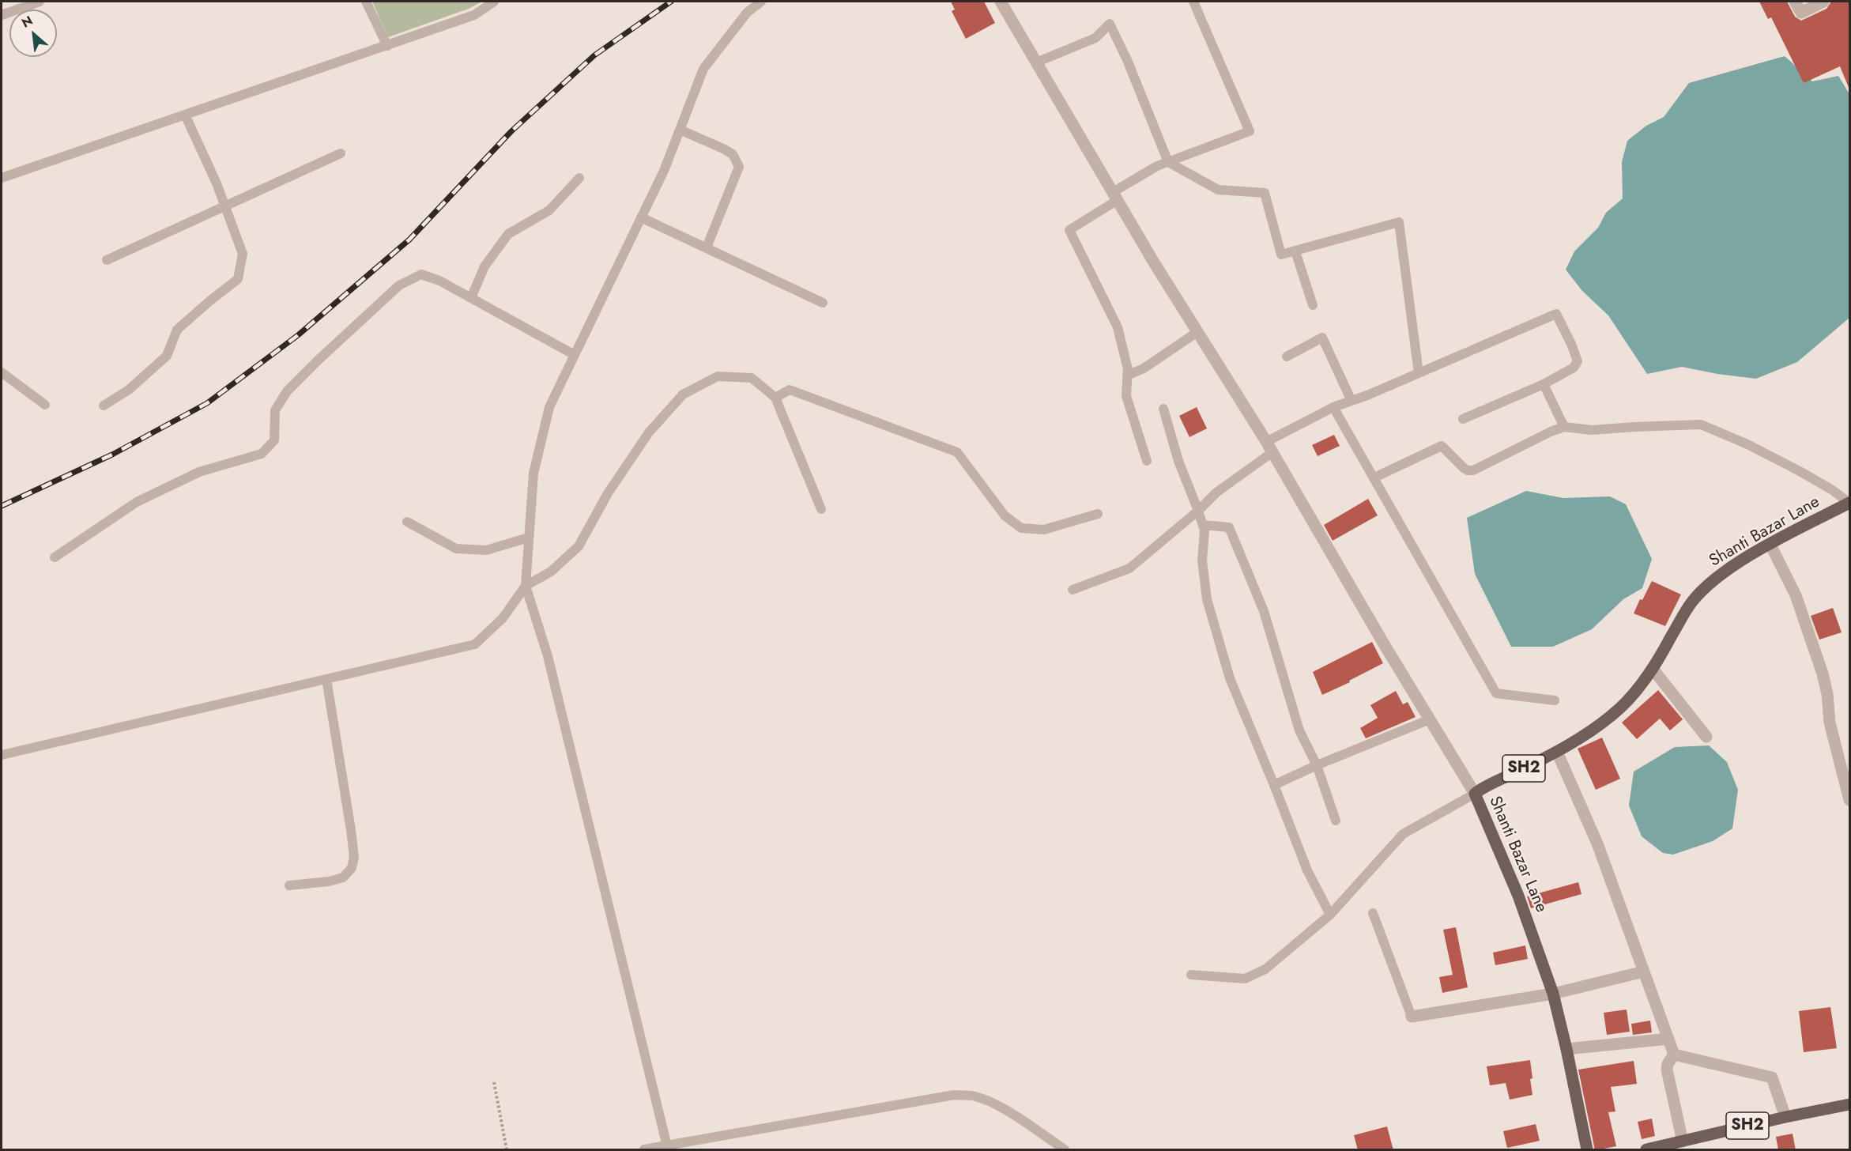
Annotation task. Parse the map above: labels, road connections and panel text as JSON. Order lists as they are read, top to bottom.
{
  "streets": {
    "main road": ["Shanti Bazar Lane", "SH2"]
  },
  "north": "top left"
}
